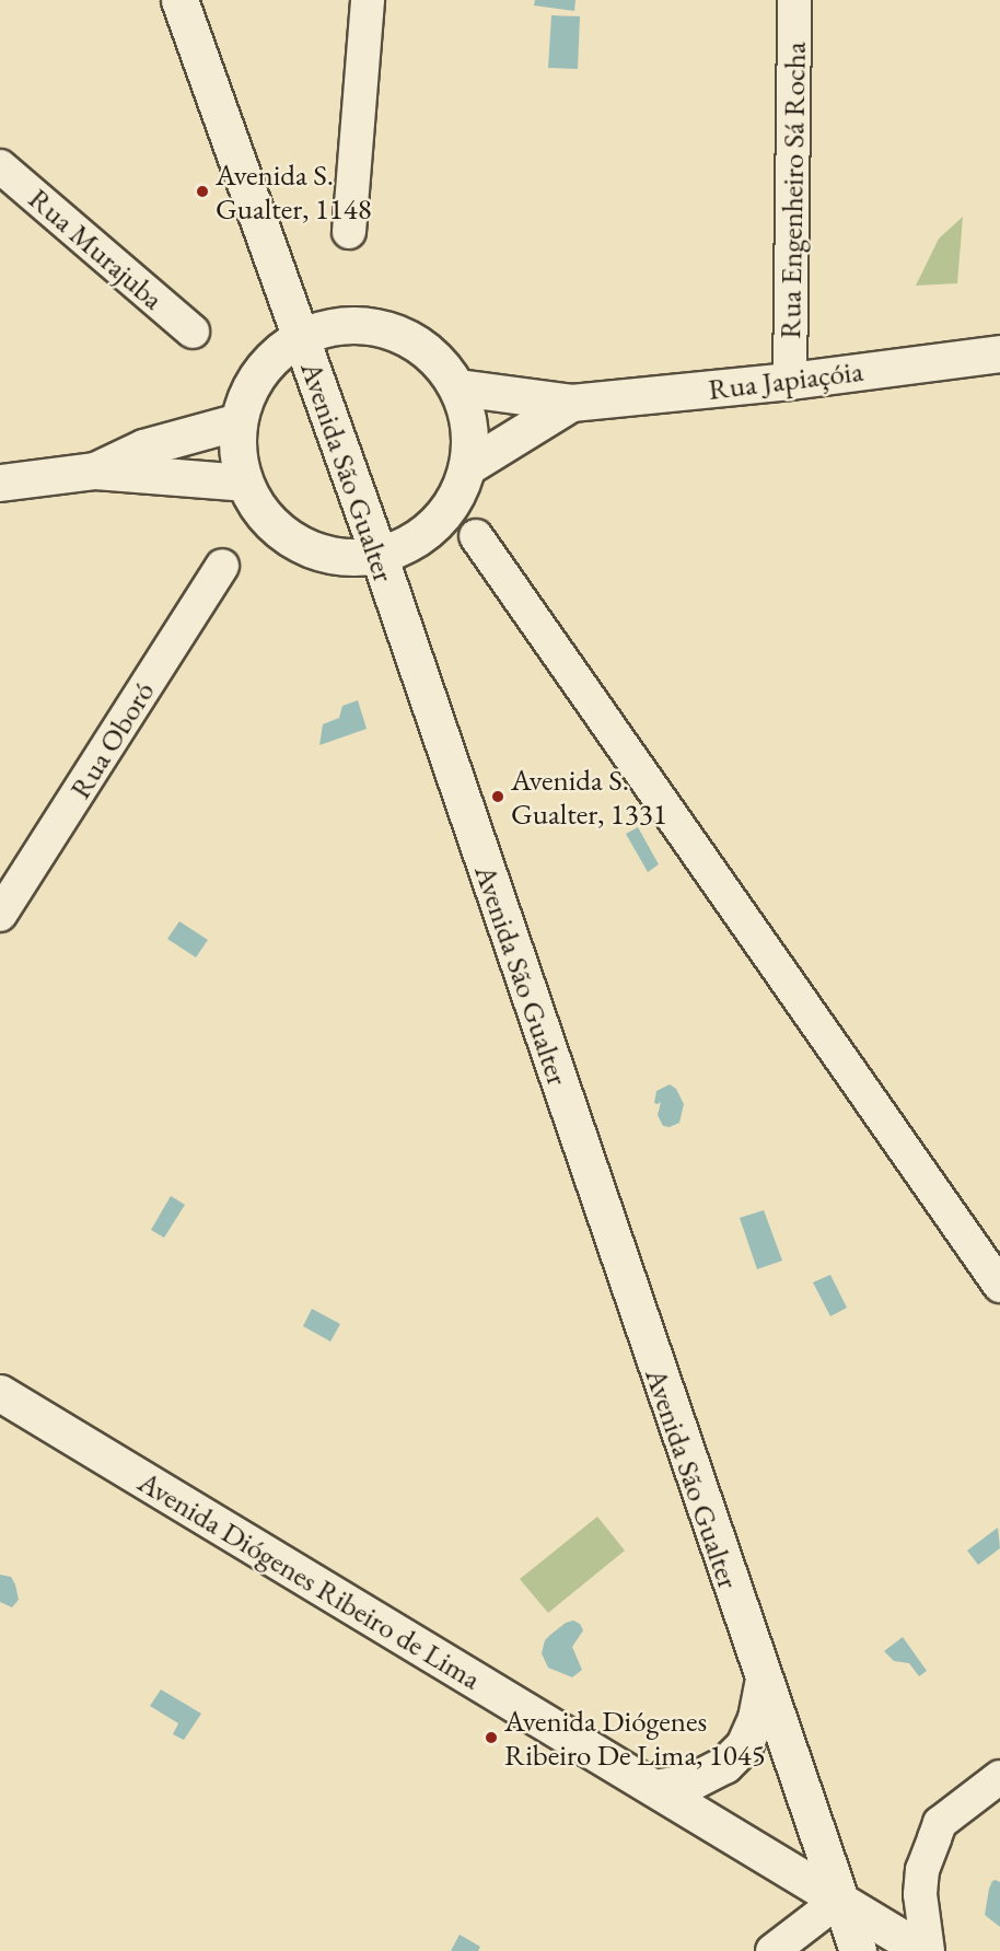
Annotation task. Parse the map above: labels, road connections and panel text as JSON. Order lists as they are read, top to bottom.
{
  "streets": {
    "street": [
      "Rua Engenheiro Sá Rocha",
      "Rua Murajuba",
      "Rua Japiaçóia",
      "Avenida São Gualter",
      "Rua Oboró",
      "Avenida Diógenes Ribeiro de Lima"
    ]
  },
  "crossings": [
    ["Rua Engenheiro Sá Rocha", "Rua Japiaçóia"],
    ["Avenida São Gualter", "Avenida Diógenes Ribeiro de Lima"]
  ],
  "places": ["Avenida S. Gualter, 1148", "Avenida S. Gualter, 1331", "Avenida Diógenes Ribeiro De Lima, 1045"]
}
